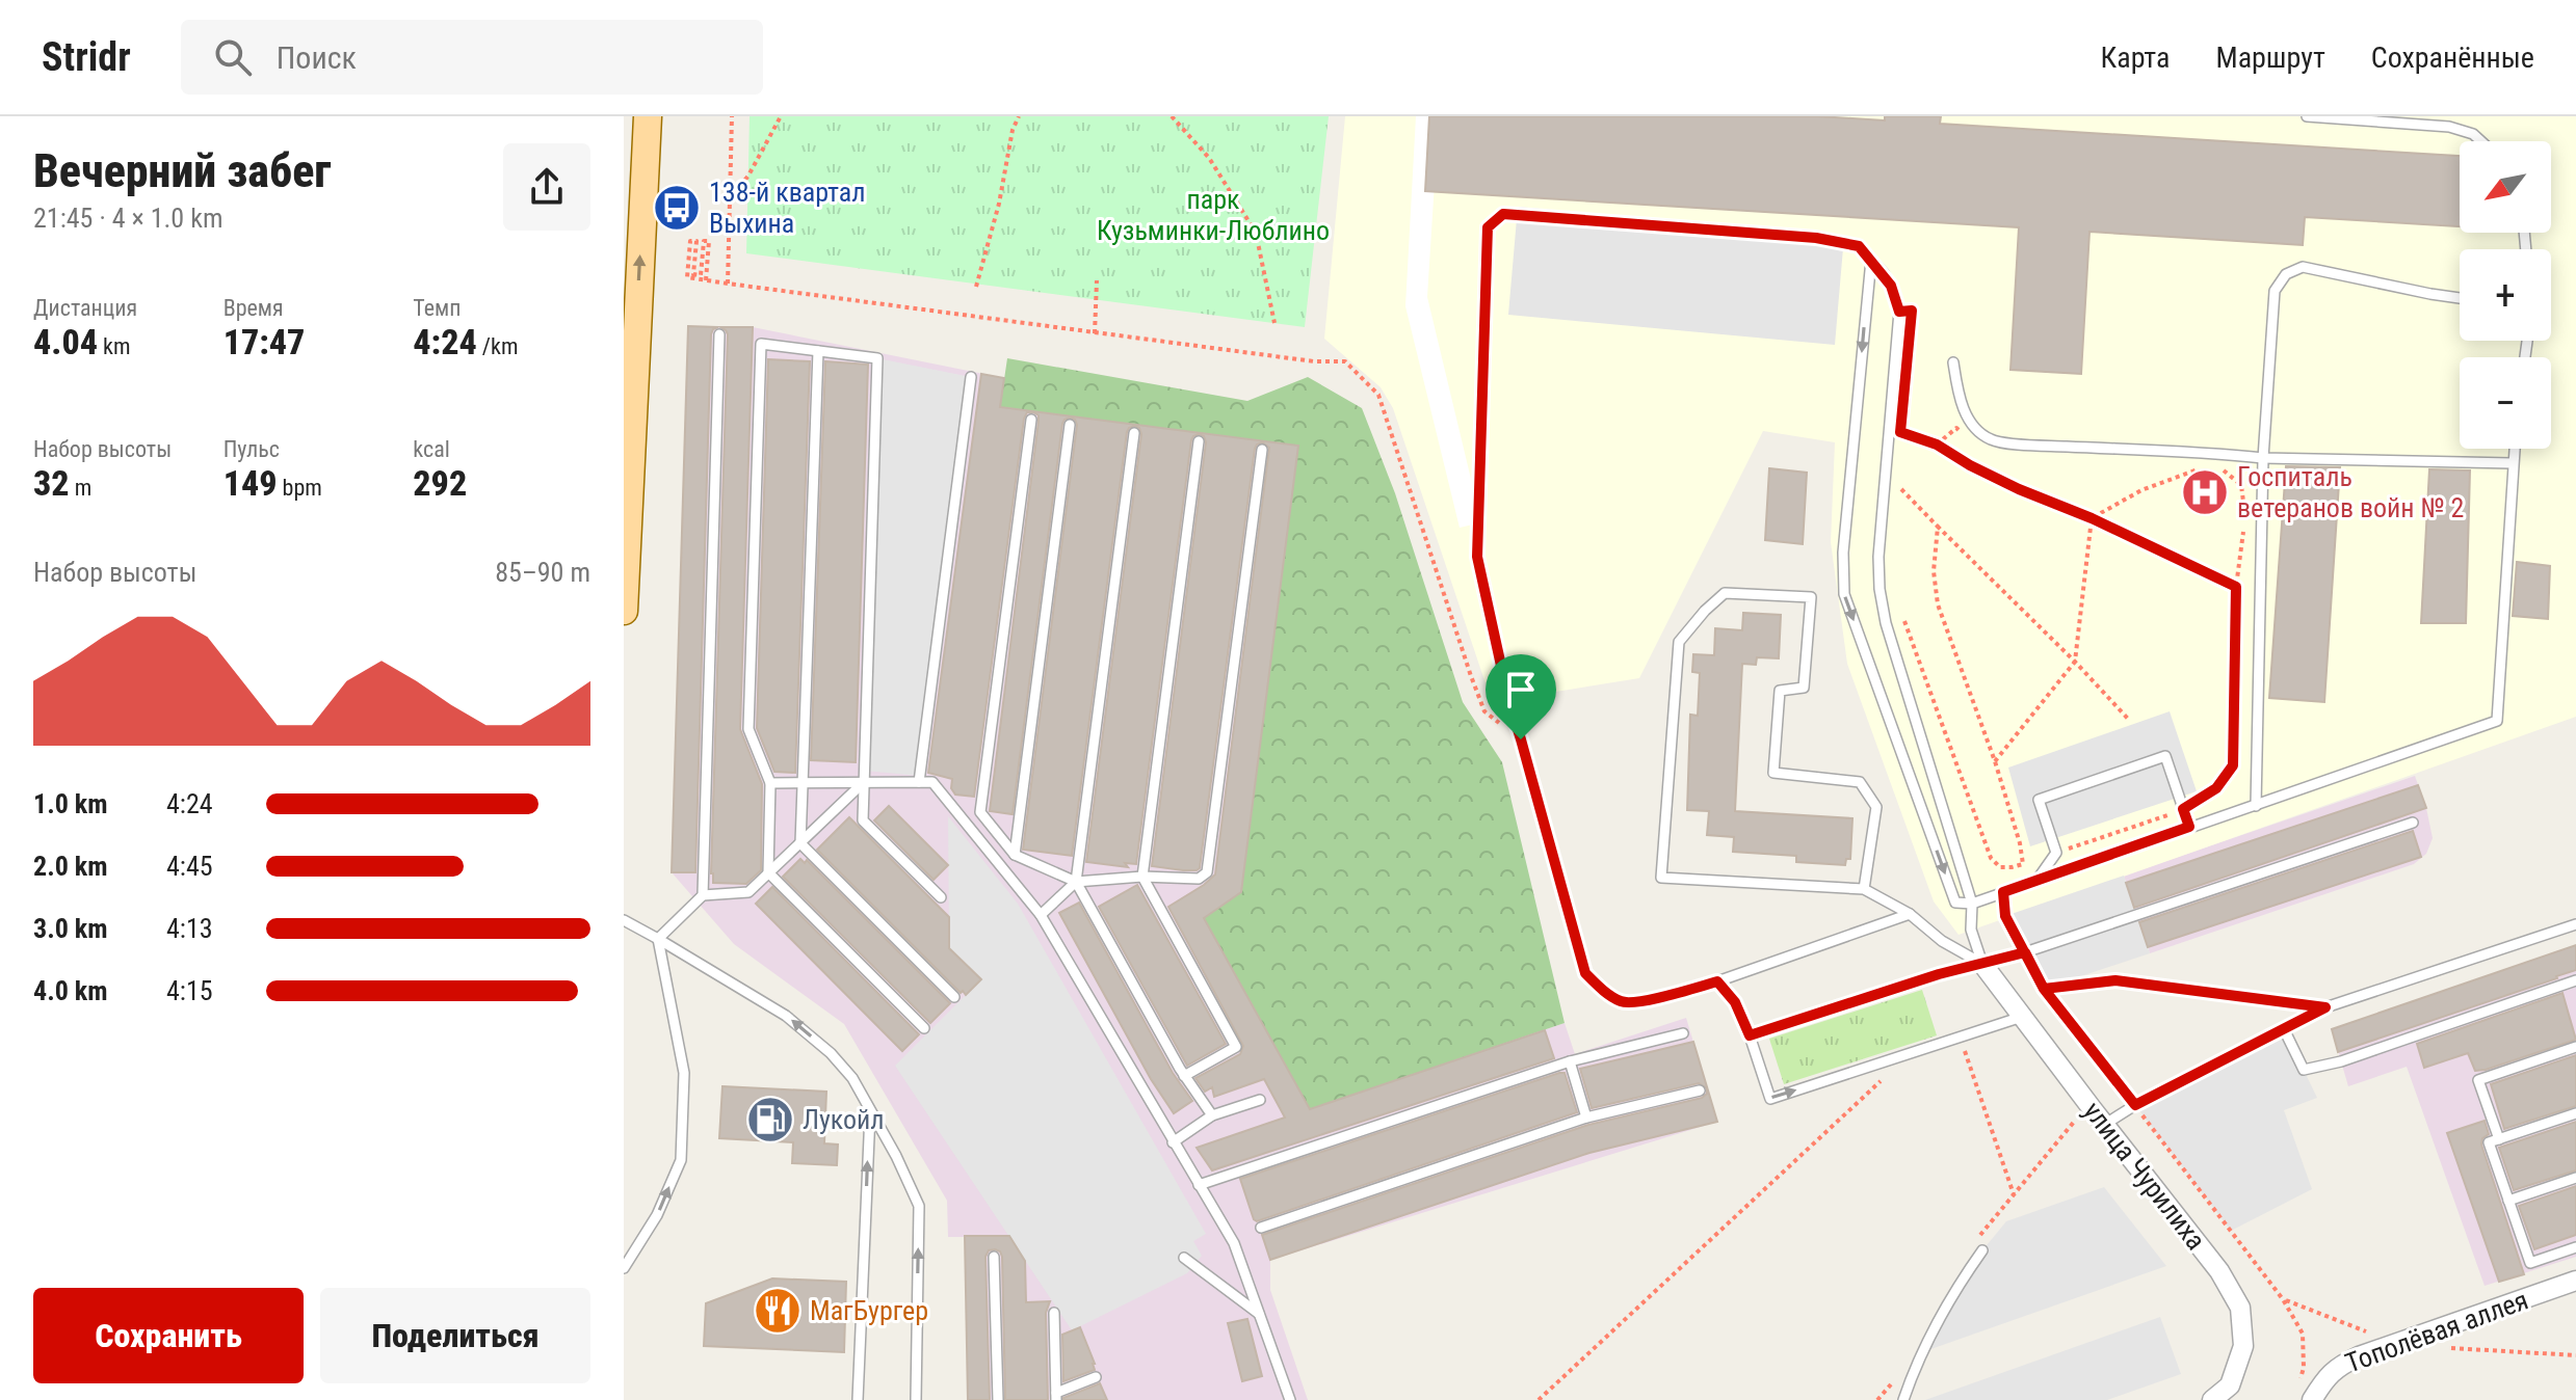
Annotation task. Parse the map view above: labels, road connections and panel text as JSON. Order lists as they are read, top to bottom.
{
  "streets": {
    "street": ["улица Чурилиха", "Тополёвая аллея"]
  },
  "parks": ["парк Кузьминки-Люблино"],
  "places": {
    "bus stop": ["138-й квартал Выхина"],
    "hospital": ["Госпиталь ветеранов войн № 2"],
    "fuel station": ["Лукойл"],
    "restaurant": ["МагБургер"]
  },
  "north": "bottom left",
  "page": {
    "header": "Stridr",
    "search": "Поиск",
    "nav": ["Карта", "Маршрут", "Сохранённые"],
    "heading": ["Вечерний забег", "21:45 · 4 × 1.0 km"],
    "map_buttons": ["+", "−"],
    "stats": [
      ["Дистанция", "4.04 km"],
      ["Время", "17:47"],
      ["Темп", "4:24 /km"],
      ["Набор высоты", "32 m"],
      ["Пульс", "149 bpm"],
      ["kcal", "292"]
    ],
    "chart": ["Набор высоты", "85–90 m"],
    "list": [
      {
        "name": "1.0 km",
        "note": "4:24"
      },
      {
        "name": "2.0 km",
        "note": "4:45"
      },
      {
        "name": "3.0 km",
        "note": "4:13"
      },
      {
        "name": "4.0 km",
        "note": "4:15"
      }
    ],
    "buttons": ["Сохранить", "Поделиться"]
  }
}
